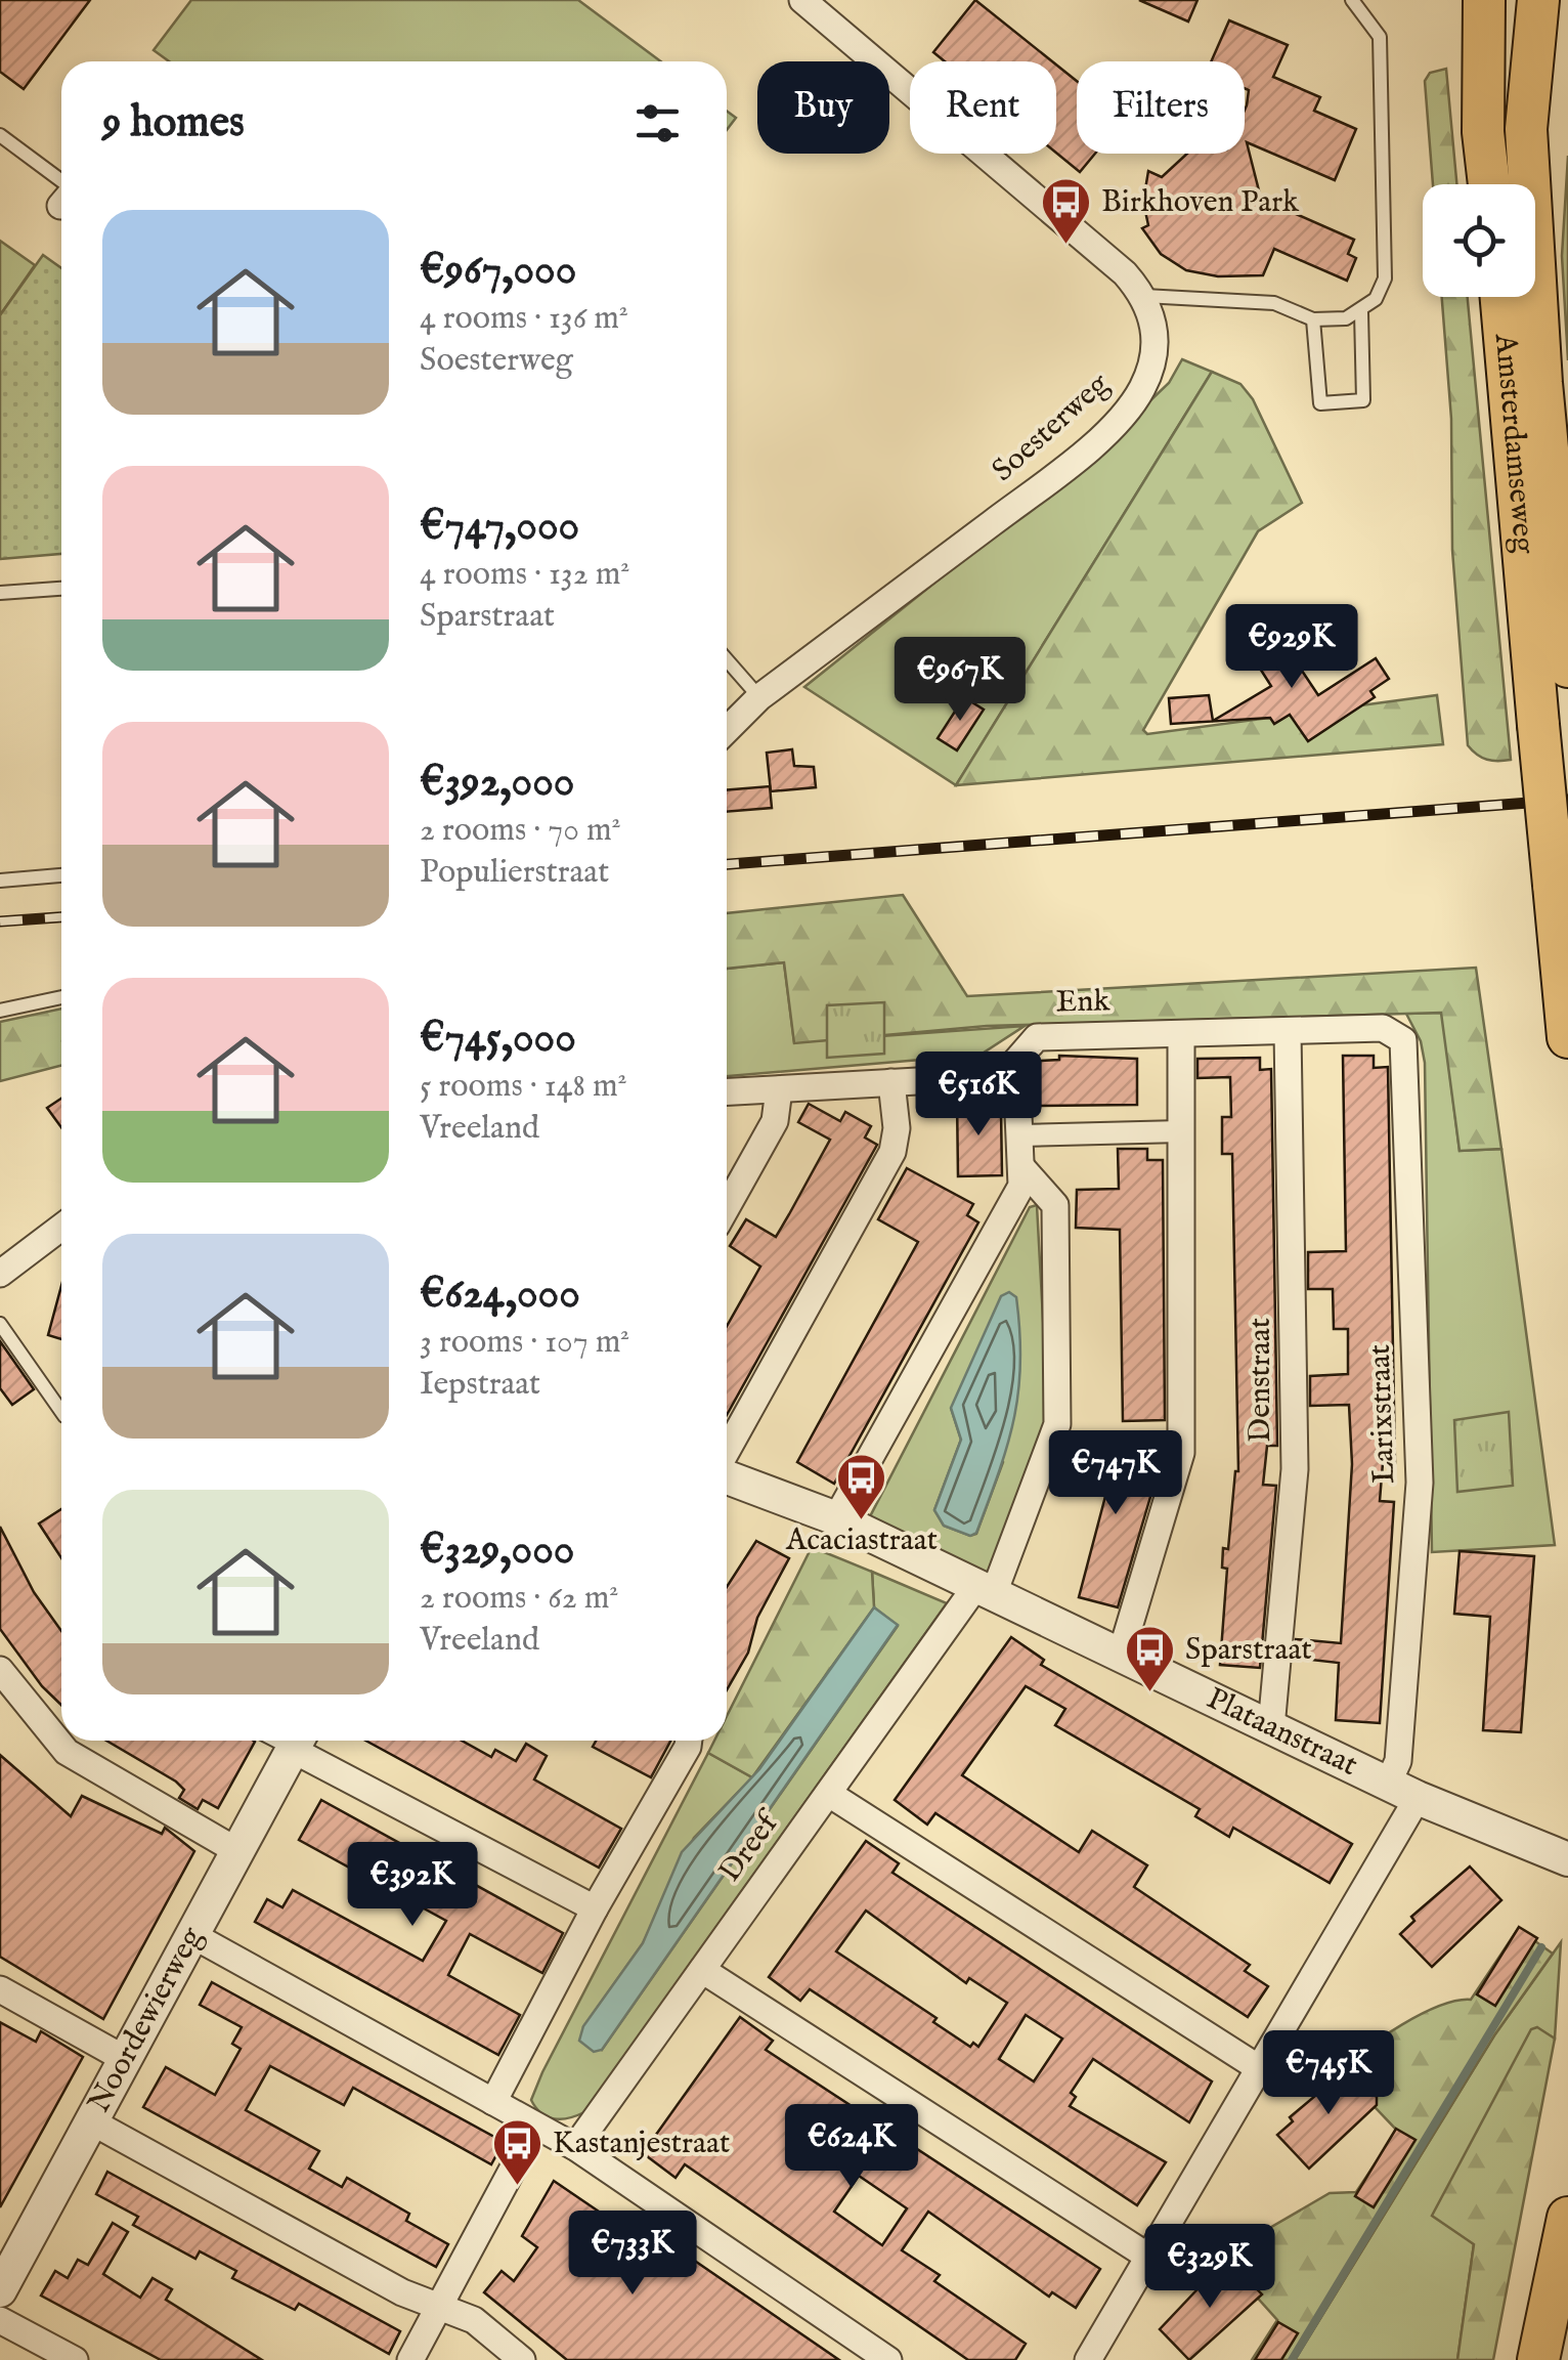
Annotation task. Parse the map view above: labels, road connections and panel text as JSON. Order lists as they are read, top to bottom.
{
  "streets": {
    "main road": ["Amsterdamseweg"],
    "street": [
      "Soesterweg",
      "Enk",
      "Denstraat",
      "Larixstraat",
      "Plataanstraat",
      "Dreef",
      "Noordewierweg"
    ]
  },
  "crossings": [
    ["Enk", "Denstraat"],
    ["Enk", "Larixstraat"],
    ["Denstraat", "Plataanstraat"],
    ["Larixstraat", "Plataanstraat"],
    ["Plataanstraat", "Dreef"]
  ],
  "places": {
    "bus stop": [
      "Birkhoven Park",
      "Acaciastraat",
      "Sparstraat",
      "Kastanjestraat"
    ]
  },
  "page": {
    "chip": ["Buy", "Rent", "Filters"],
    "heading": "9 homes",
    "list": [
      {
        "name": "€967,000",
        "note": "4 rooms · 136 m² · Soesterweg"
      },
      {
        "name": "€747,000",
        "note": "4 rooms · 132 m² · Sparstraat"
      },
      {
        "name": "€392,000",
        "note": "2 rooms · 70 m² · Populierstraat"
      },
      {
        "name": "€745,000",
        "note": "5 rooms · 148 m² · Vreeland"
      },
      {
        "name": "€624,000",
        "note": "3 rooms · 107 m² · Iepstraat"
      },
      {
        "name": "€329,000",
        "note": "2 rooms · 62 m² · Vreeland"
      }
    ],
    "price": [
      "€929K",
      "€967K",
      "€516K",
      "€747K",
      "€392K",
      "€745K",
      "€624K",
      "€733K",
      "€329K"
    ]
  }
}
